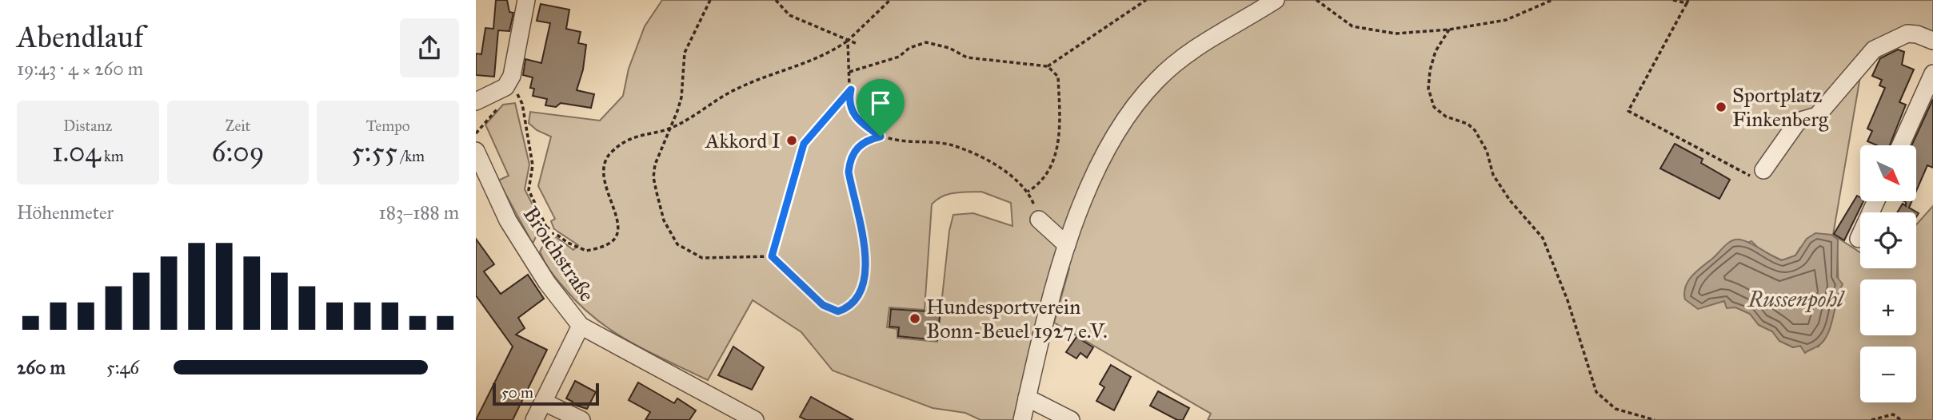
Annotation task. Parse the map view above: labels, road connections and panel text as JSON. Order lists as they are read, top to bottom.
{
  "streets": {
    "street": ["Broichstraße"]
  },
  "water": ["Russenpohl"],
  "places": ["Sportplatz Finkenberg", "Akkord I", "Hundesportverein Bonn-Beuel 1927 e.V."],
  "scale_bar": "50 m",
  "north": "bottom right",
  "page": {
    "heading": ["Abendlauf", "19:43 · 4 × 260 m"],
    "stats": [
      ["Distanz", "1.04 km"],
      ["Zeit", "6:09"],
      ["Tempo", "5:55 /km"]
    ],
    "map_buttons": ["+", "−"],
    "chart": ["Höhenmeter", "183–188 m"],
    "list": [
      {
        "name": "260 m",
        "note": "5:46"
      }
    ],
    "scale": "50 m"
  }
}
